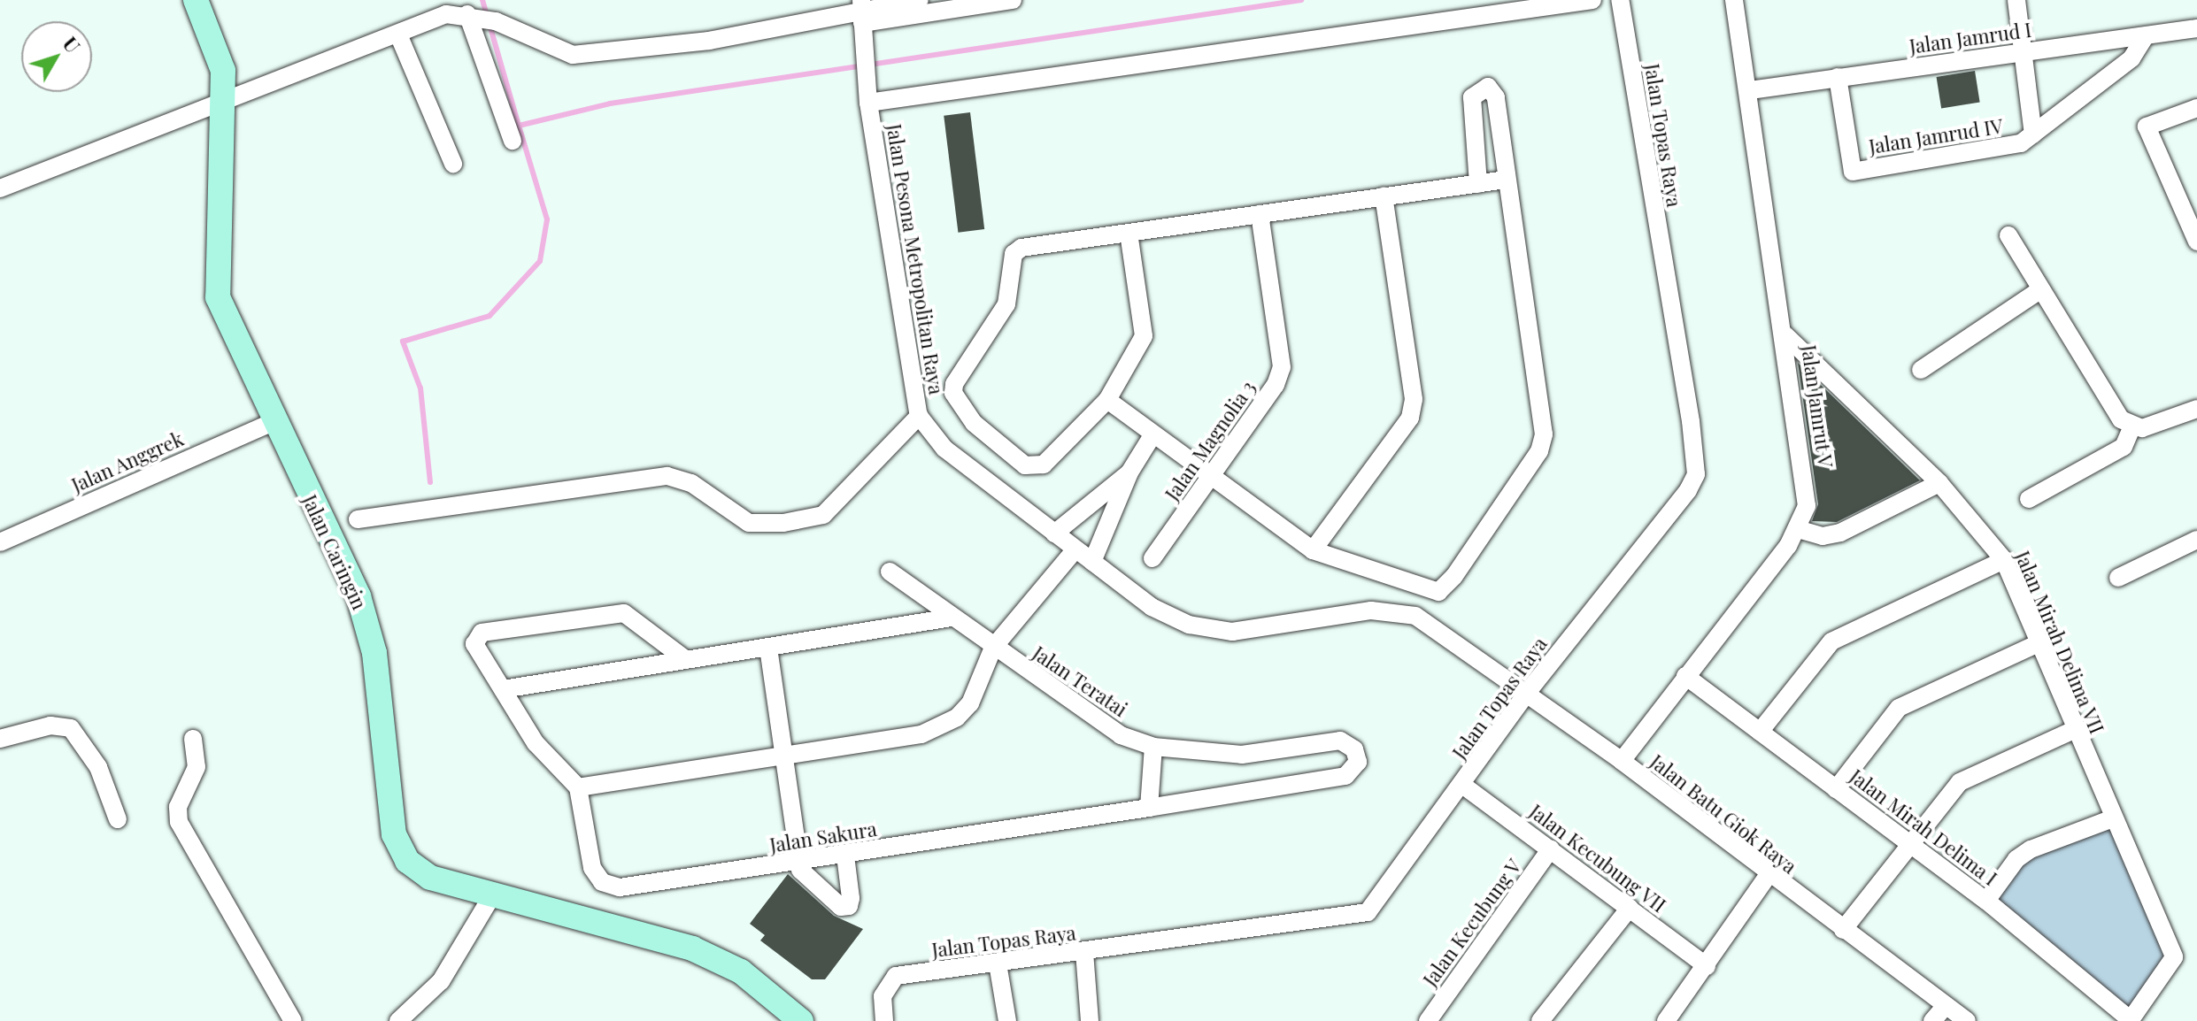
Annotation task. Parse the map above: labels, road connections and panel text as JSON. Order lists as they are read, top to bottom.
{
  "streets": {
    "main road": ["Jalan Caringin"],
    "street": [
      "Jalan Jamrud I",
      "Jalan Topas Raya",
      "Jalan Jamrud IV",
      "Jalan Pesona Metropolitan Raya",
      "Jalan Jamrut V",
      "Jalan Magnolia 3",
      "Jalan Anggrek",
      "Jalan Mirah Delima VII",
      "Jalan Teratai",
      "Jalan Batu Giok Raya",
      "Jalan Mirah Delima I",
      "Jalan Sakura",
      "Jalan Kecubung VII",
      "Jalan Kecubung V"
    ]
  },
  "crossings": [
    ["Jalan Jamrud I", "Jalan Jamrud IV"],
    ["Jalan Jamrud I", "Jalan Jamrut V"],
    ["Jalan Topas Raya", "Jalan Batu Giok Raya"],
    ["Jalan Topas Raya", "Jalan Kecubung VII"],
    ["Jalan Pesona Metropolitan Raya", "Jalan Batu Giok Raya"],
    ["Jalan Jamrut V", "Jalan Mirah Delima VII"],
    ["Jalan Jamrut V", "Jalan Batu Giok Raya"],
    ["Jalan Jamrut V", "Jalan Mirah Delima I"],
    ["Jalan Anggrek", "Jalan Caringin"],
    ["Jalan Mirah Delima VII", "Jalan Mirah Delima I"],
    ["Jalan Teratai", "Jalan Sakura"],
    ["Jalan Kecubung VII", "Jalan Kecubung V"]
  ],
  "north": "top right"
}
